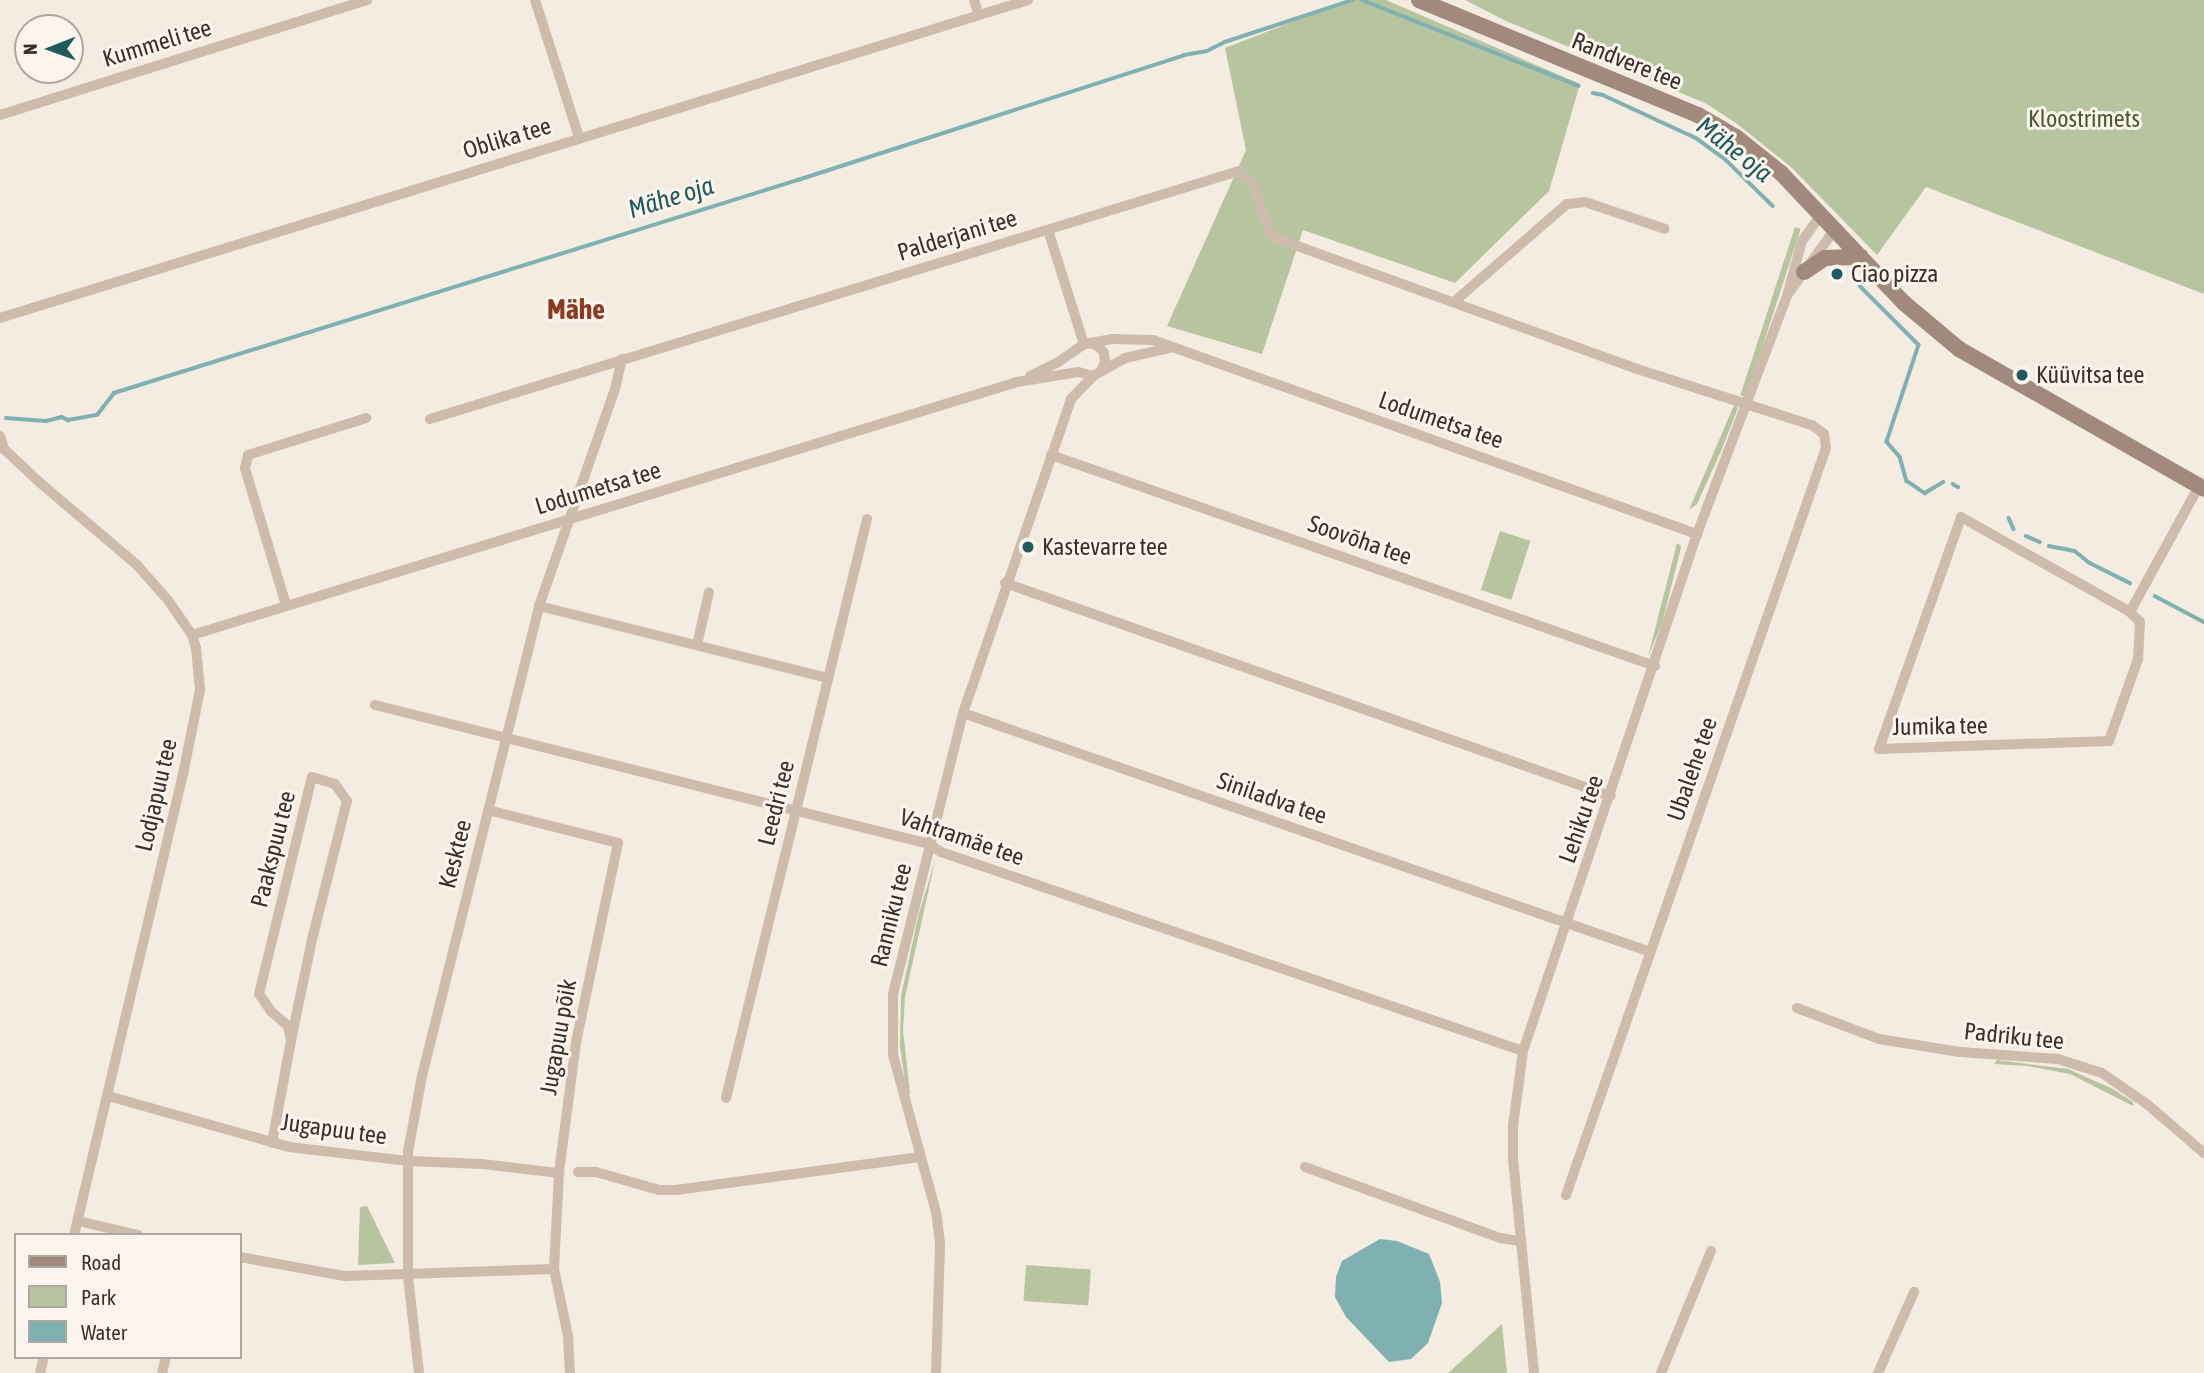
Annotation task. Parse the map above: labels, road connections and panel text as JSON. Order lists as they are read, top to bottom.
{
  "streets": {
    "main road": ["Randvere tee"],
    "street": [
      "Kummeli tee",
      "Oblika tee",
      "Palderjani tee",
      "Lodumetsa tee",
      "Soovõha tee",
      "Jumika tee",
      "Ubalehe tee",
      "Lodjapuu tee",
      "Siniladva tee",
      "Leedri tee",
      "Lehiku tee",
      "Vahtramäe tee",
      "Paakspuu tee",
      "Kesktee",
      "Ranniku tee",
      "Padriku tee",
      "Jugapuu põik",
      "Jugapuu tee"
    ]
  },
  "crossings": [
    ["Randvere tee", "Lehiku tee"],
    ["Palderjani tee", "Ubalehe tee"],
    ["Palderjani tee", "Lehiku tee"],
    ["Palderjani tee", "Kesktee"],
    ["Lodumetsa tee", "Lodjapuu tee"],
    ["Lodumetsa tee", "Lehiku tee"],
    ["Lodumetsa tee", "Kesktee"],
    ["Lodumetsa tee", "Ranniku tee"],
    ["Soovõha tee", "Lehiku tee"],
    ["Soovõha tee", "Ranniku tee"],
    ["Ubalehe tee", "Lehiku tee"],
    ["Lodjapuu tee", "Jugapuu tee"],
    ["Siniladva tee", "Lehiku tee"],
    ["Siniladva tee", "Ranniku tee"],
    ["Leedri tee", "Vahtramäe tee"],
    ["Lehiku tee", "Vahtramäe tee"],
    ["Vahtramäe tee", "Kesktee"],
    ["Vahtramäe tee", "Ranniku tee"],
    ["Paakspuu tee", "Jugapuu tee"],
    ["Kesktee", "Jugapuu põik"],
    ["Kesktee", "Jugapuu tee"],
    ["Jugapuu põik", "Jugapuu tee"]
  ],
  "districts": ["Mähe"],
  "water": ["Mähe oja"],
  "parks": ["Kloostrimets"],
  "places": ["Ciao pizza", "Küüvitsa tee", "Kastevarre tee"],
  "legend": ["Road", "Park", "Water"],
  "north": "left"
}
